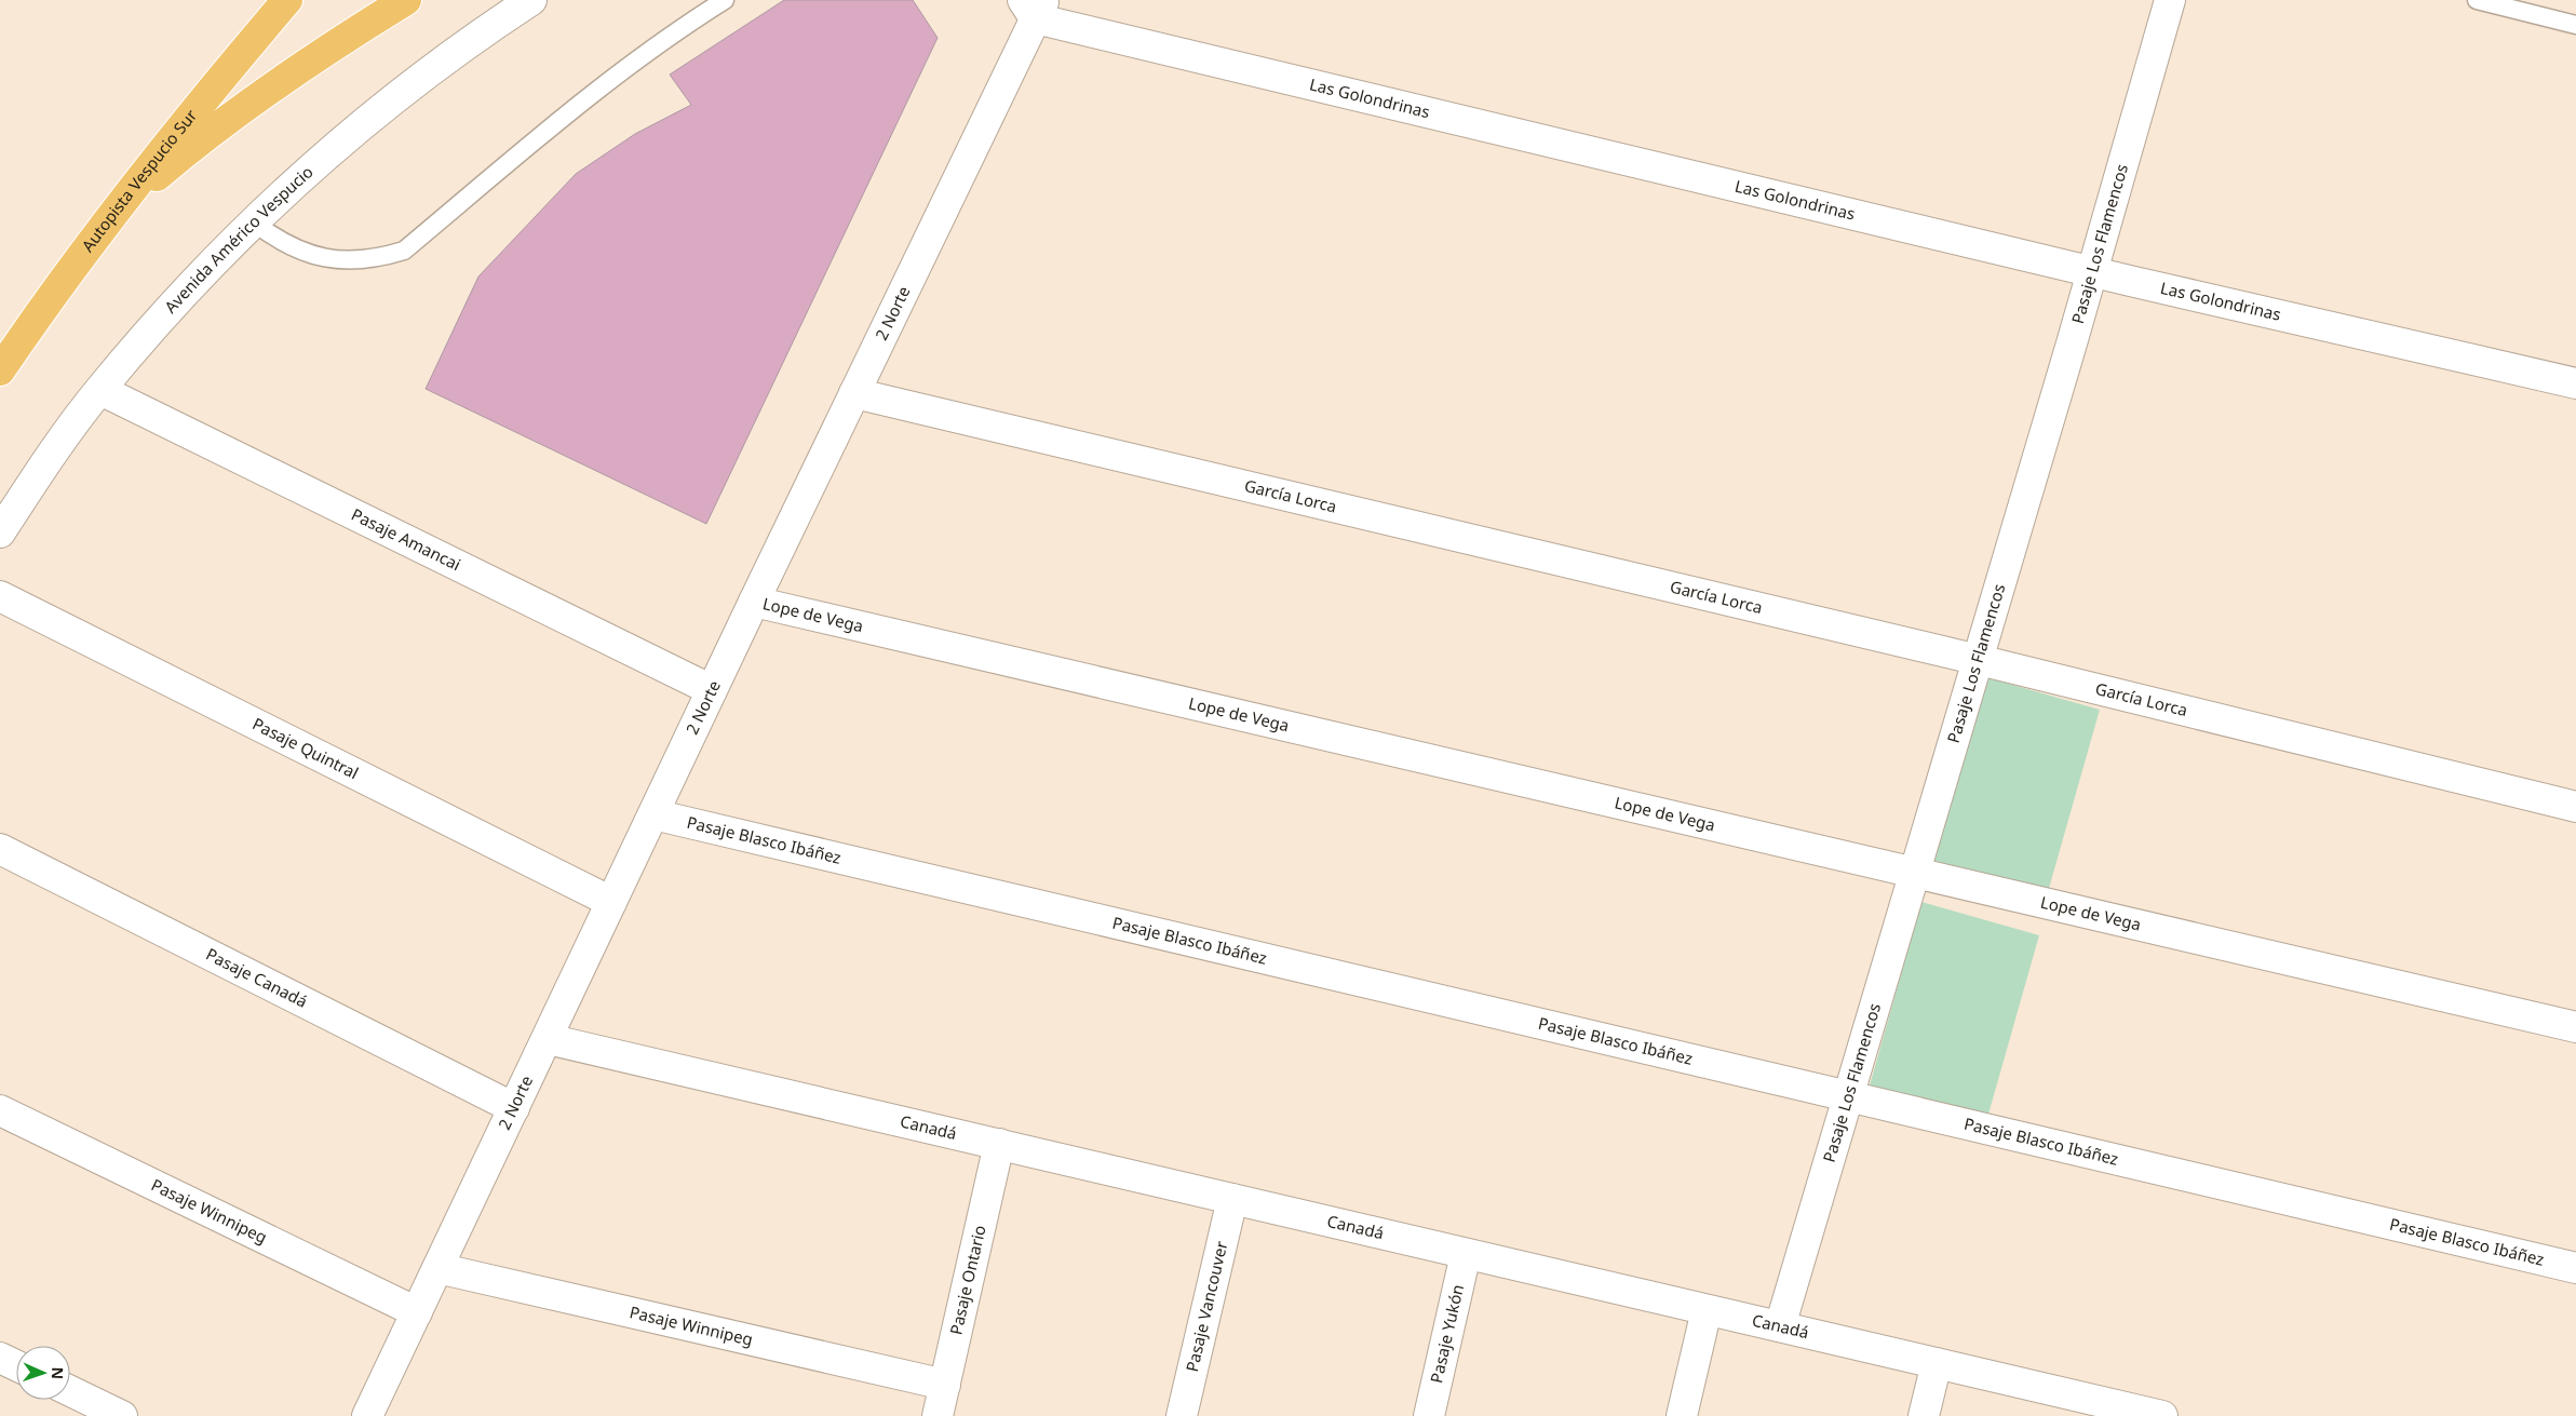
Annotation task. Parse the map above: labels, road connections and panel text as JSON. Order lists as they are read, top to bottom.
{
  "streets": {
    "highway": ["Autopista Vespucio Sur"],
    "street": [
      "Las Golondrinas",
      "Avenida Américo Vespucio",
      "Pasaje Los Flamencos",
      "2 Norte",
      "García Lorca",
      "Pasaje Amancai",
      "Lope de Vega",
      "Pasaje Quintral",
      "Pasaje Blasco Ibáñez",
      "Pasaje Canadá",
      "Canadá",
      "Pasaje Winnipeg",
      "Pasaje Ontario",
      "Pasaje Vancouver",
      "Pasaje Yukón"
    ]
  },
  "crossings": [
    ["Las Golondrinas", "Pasaje Los Flamencos"],
    ["Las Golondrinas", "2 Norte"],
    ["Avenida Américo Vespucio", "Pasaje Amancai"],
    ["Pasaje Los Flamencos", "García Lorca"],
    ["Pasaje Los Flamencos", "Lope de Vega"],
    ["Pasaje Los Flamencos", "Pasaje Blasco Ibáñez"],
    ["Pasaje Los Flamencos", "Canadá"],
    ["2 Norte", "García Lorca"],
    ["2 Norte", "Pasaje Amancai"],
    ["2 Norte", "Lope de Vega"],
    ["2 Norte", "Pasaje Quintral"],
    ["2 Norte", "Pasaje Blasco Ibáñez"],
    ["2 Norte", "Pasaje Canadá"],
    ["2 Norte", "Canadá"],
    ["2 Norte", "Pasaje Winnipeg"],
    ["Canadá", "Pasaje Ontario"],
    ["Canadá", "Pasaje Vancouver"],
    ["Canadá", "Pasaje Yukón"],
    ["Pasaje Winnipeg", "Pasaje Ontario"]
  ],
  "north": "right"
}
